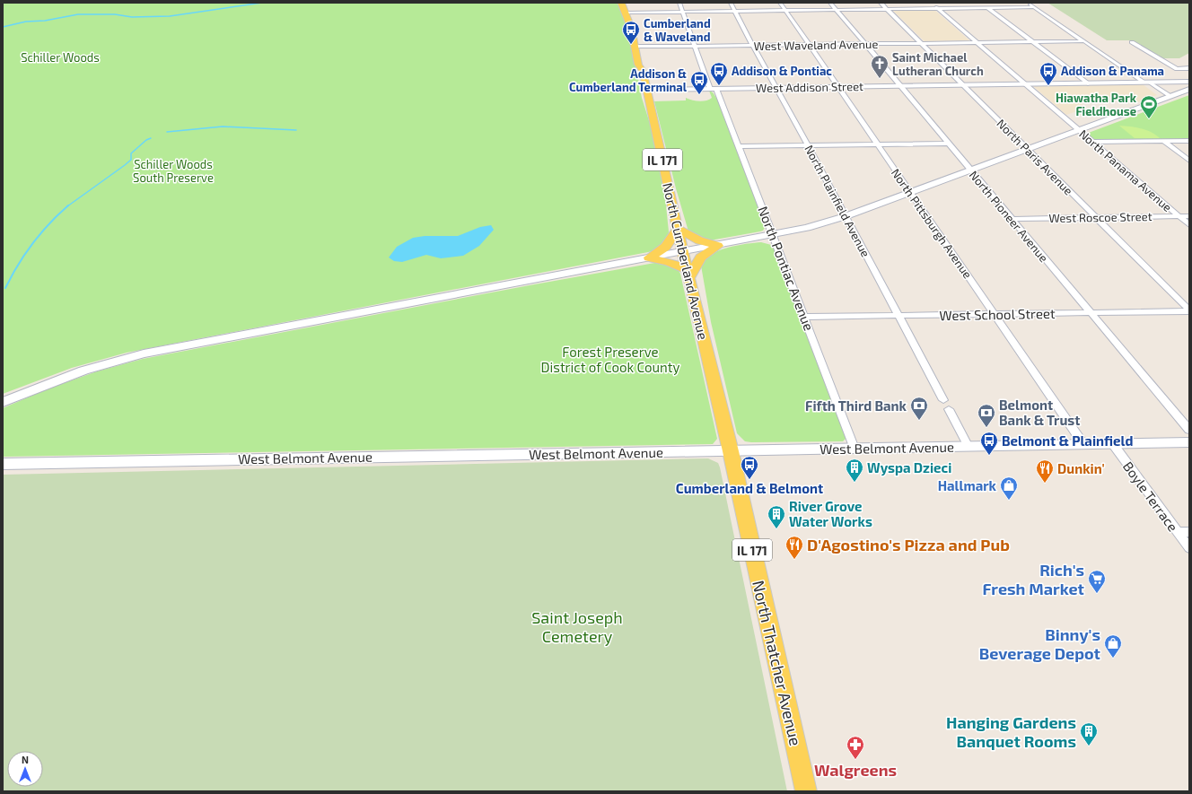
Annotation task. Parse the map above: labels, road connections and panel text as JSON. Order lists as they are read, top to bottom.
{
  "streets": {
    "main road": [
      "West Addison Street",
      "IL 171",
      "North Cumberland Avenue",
      "West Belmont Avenue",
      "North Thatcher Avenue"
    ],
    "street": [
      "West Waveland Avenue",
      "North Paris Avenue",
      "North Panama Avenue",
      "North Plainfield Avenue",
      "North Pioneer Avenue",
      "West Roscoe Street",
      "North Pittsburgh Avenue",
      "North Pontiac Avenue",
      "West School Street",
      "Boyle Terrace"
    ]
  },
  "crossings": [
    ["West Waveland Avenue", "North Paris Avenue"],
    ["West Waveland Avenue", "North Panama Avenue"],
    ["West Waveland Avenue", "North Plainfield Avenue"],
    ["West Waveland Avenue", "North Pioneer Avenue"],
    ["West Waveland Avenue", "North Pittsburgh Avenue"],
    ["West Waveland Avenue", "North Cumberland Avenue"],
    ["West Waveland Avenue", "North Pontiac Avenue"],
    ["West Addison Street", "North Paris Avenue"],
    ["West Addison Street", "North Panama Avenue"],
    ["West Addison Street", "North Plainfield Avenue"],
    ["West Addison Street", "North Pioneer Avenue"],
    ["West Addison Street", "North Pittsburgh Avenue"],
    ["West Addison Street", "North Cumberland Avenue"],
    ["West Addison Street", "North Pontiac Avenue"],
    ["North Paris Avenue", "West Roscoe Street"],
    ["North Paris Avenue", "West School Street"],
    ["North Panama Avenue", "West Roscoe Street"],
    ["North Plainfield Avenue", "West School Street"],
    ["North Pioneer Avenue", "West Roscoe Street"],
    ["North Pioneer Avenue", "West School Street"],
    ["North Pittsburgh Avenue", "West School Street"],
    ["North Pittsburgh Avenue", "West Belmont Avenue"],
    ["North Cumberland Avenue", "West Belmont Avenue"],
    ["North Cumberland Avenue", "North Thatcher Avenue"],
    ["North Pontiac Avenue", "West School Street"],
    ["North Pontiac Avenue", "West Belmont Avenue"],
    ["West Belmont Avenue", "Boyle Terrace"],
    ["West Belmont Avenue", "North Thatcher Avenue"]
  ],
  "parks": [
    "Schiller Woods",
    "Schiller Woods South Preserve",
    "Forest Preserve District of Cook County",
    "Saint Joseph Cemetery"
  ],
  "places": {
    "bus stop": [
      "Cumberland & Waveland",
      "Addison & Pontiac",
      "Addison & Panama",
      "Addison & Cumberland Terminal",
      "Belmont & Plainfield",
      "Cumberland & Belmont"
    ],
    "church": ["Saint Michael Lutheran Church"],
    "sports": ["Hiawatha Park Fieldhouse"],
    "bank": ["Fifth Third Bank", "Belmont Bank & Trust"],
    "building": ["Wyspa Dzieci", "River Grove Water Works", "Hanging Gardens Banquet Rooms"],
    "restaurant": ["Dunkin'", "D'Agostino's Pizza and Pub"],
    "shop": ["Hallmark", "Binny's Beverage Depot"],
    "supermarket": ["Rich's Fresh Market"],
    "pharmacy": ["Walgreens"]
  },
  "north": "top"
}
